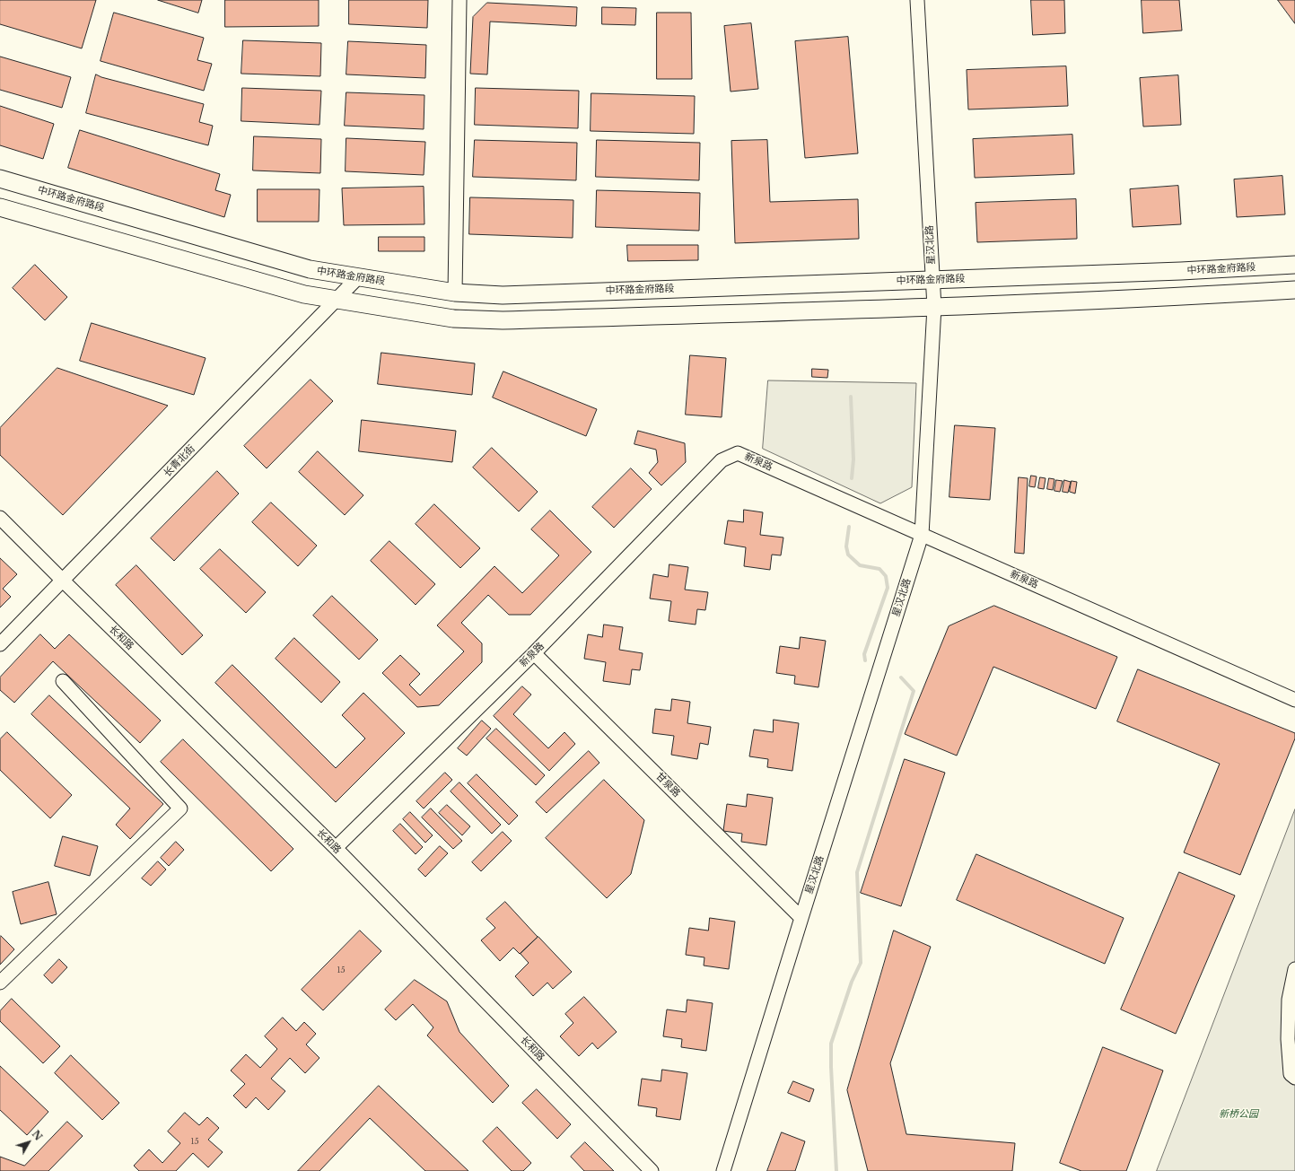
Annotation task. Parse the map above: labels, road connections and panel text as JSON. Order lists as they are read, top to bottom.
{
  "streets": {
    "main road": ["中环路金府路段"],
    "street": [
      "星汉北路",
      "长青北街",
      "新泉路",
      "长和路",
      "甘泉路"
    ]
  },
  "crossings": [
    ["中环路金府路段", "星汉北路"],
    ["中环路金府路段", "长青北街"],
    ["星汉北路", "新泉路"],
    ["星汉北路", "甘泉路"],
    ["长青北街", "长和路"],
    ["新泉路", "长和路"],
    ["新泉路", "甘泉路"]
  ],
  "parks": ["新桥公园"],
  "house_numbers": ["15", "15"],
  "north": "top right"
}
